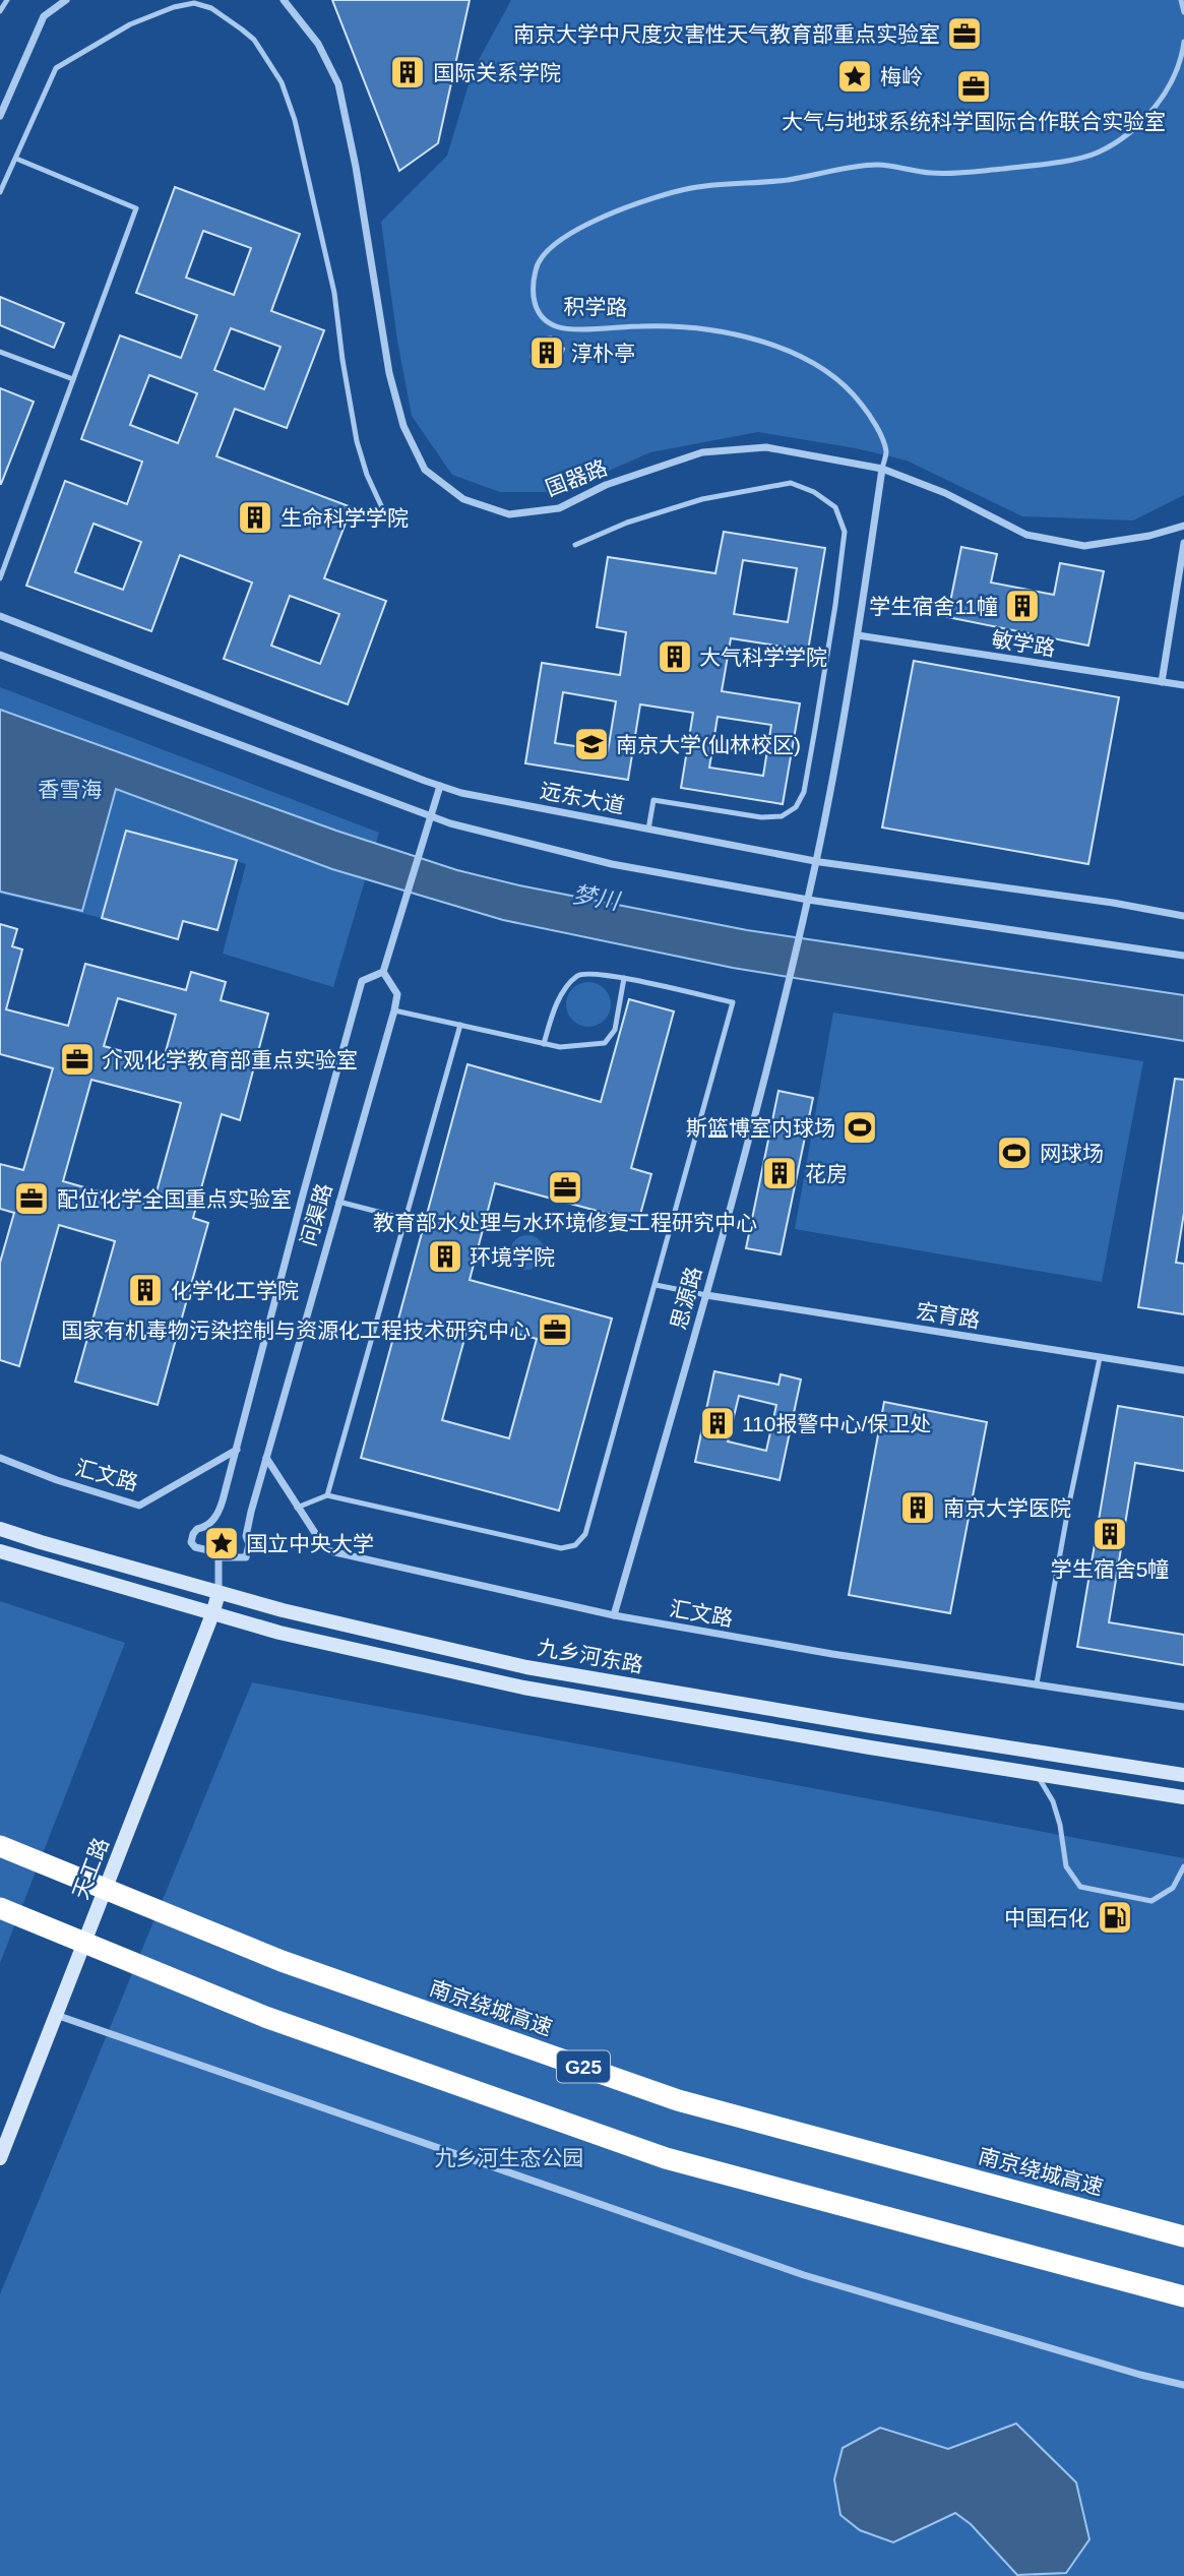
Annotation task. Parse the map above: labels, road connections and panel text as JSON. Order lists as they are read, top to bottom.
{
  "streets": {
    "highway": ["南京绕城高速", "G25"],
    "main road": ["九乡河东路", "天工路"],
    "street": [
      "积学路",
      "国器路",
      "敏学路",
      "远东大道",
      "问渠路",
      "思源路",
      "宏育路",
      "汇文路"
    ]
  },
  "crossings": [
    ["积学路", "国器路"],
    ["积学路", "敏学路"],
    ["积学路", "远东大道"],
    ["积学路", "思源路"],
    ["问渠路", "汇文路"],
    ["思源路", "宏育路"],
    ["思源路", "汇文路"],
    ["九乡河东路", "天工路"]
  ],
  "water": ["梦川"],
  "parks": ["香雪海", "九乡河生态公园"],
  "places": {
    "office": [
      "南京大学中尺度灾害性天气教育部重点实验室",
      "大气与地球系统科学国际合作联合实验室",
      "介观化学教育部重点实验室",
      "教育部水处理与水环境修复工程研究中心",
      "配位化学全国重点实验室",
      "国家有机毒物污染控制与资源化工程技术研究中心"
    ],
    "building": [
      "国际关系学院",
      "淳朴亭",
      "生命科学学院",
      "学生宿舍11幢",
      "大气科学学院",
      "花房",
      "环境学院",
      "化学化工学院",
      "110报警中心/保卫处",
      "南京大学医院",
      "学生宿舍5幢"
    ],
    "place": ["梅岭", "国立中央大学"],
    "school or university": ["南京大学(仙林校区)"],
    "sports": ["斯篮博室内球场", "网球场"],
    "fuel station": ["中国石化"]
  }
}
